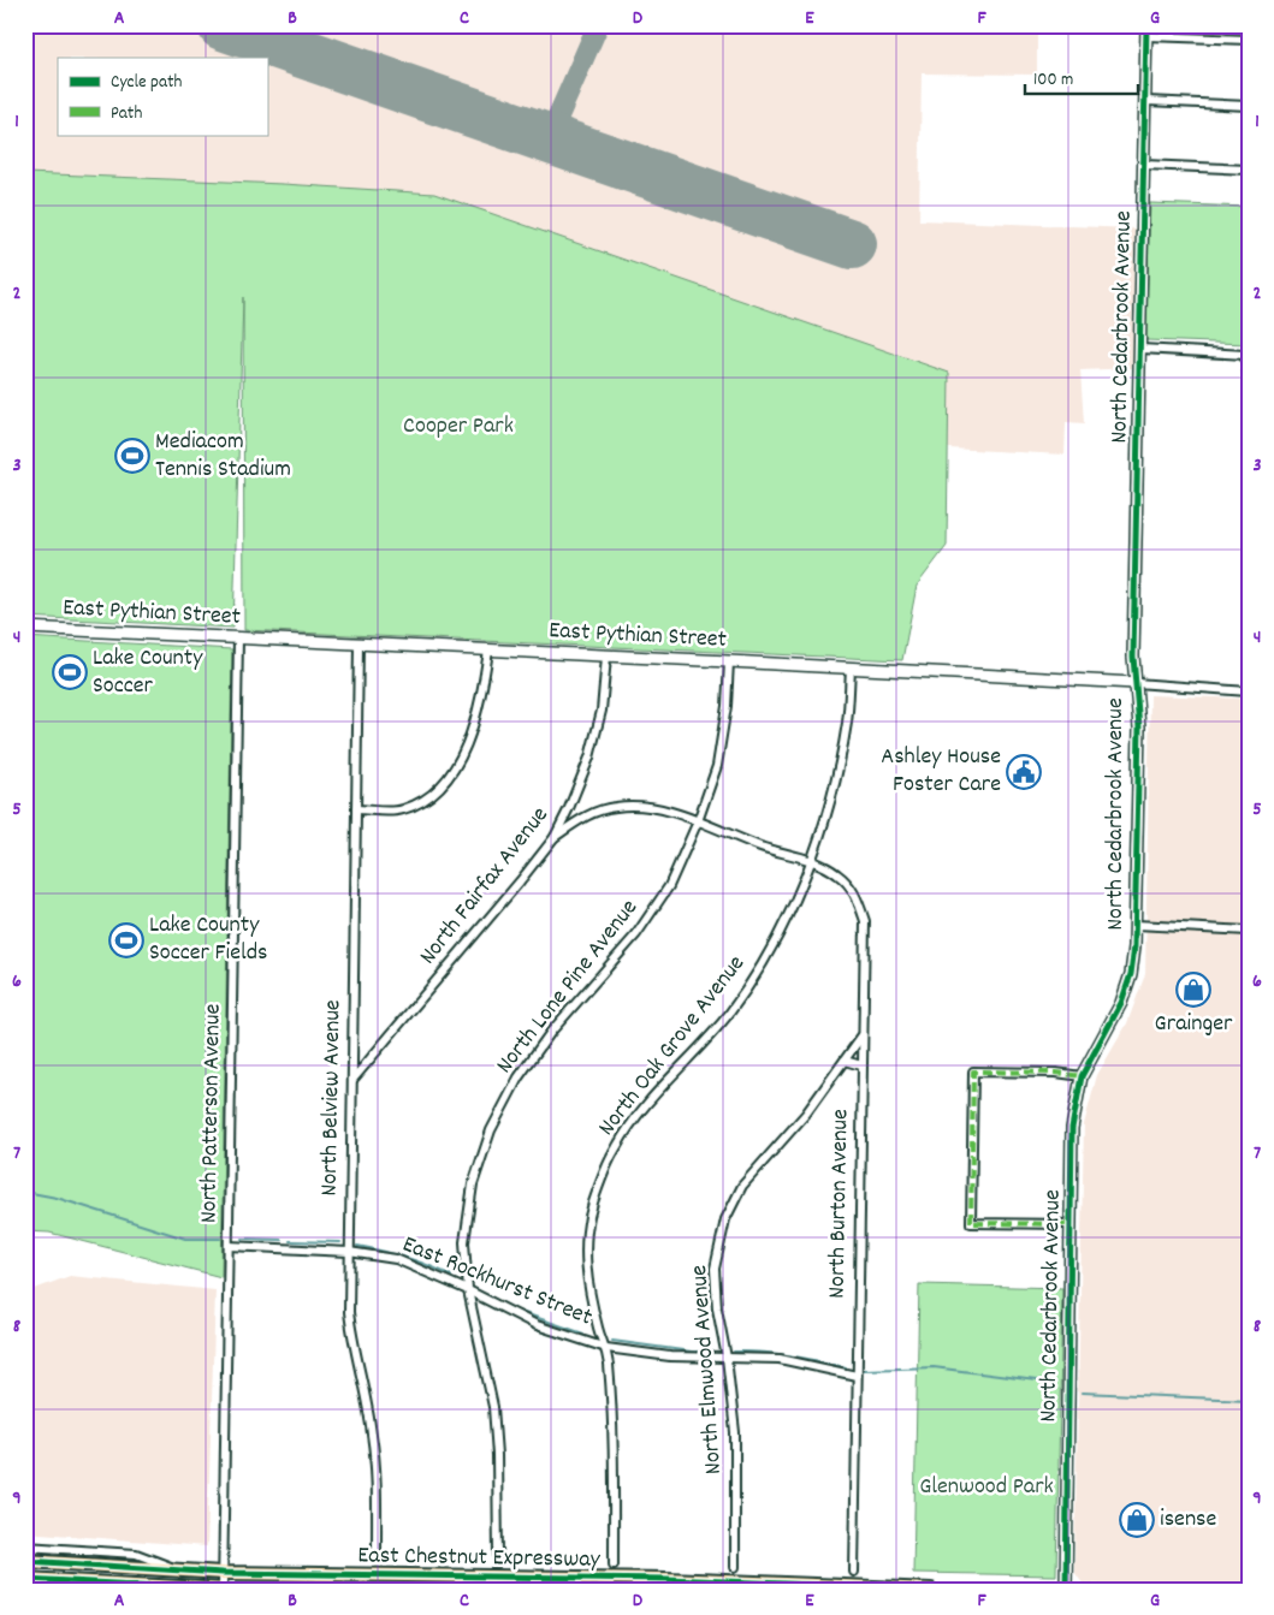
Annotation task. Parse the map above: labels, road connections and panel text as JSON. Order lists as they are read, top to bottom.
{
  "streets": {
    "main road": ["East Chestnut Expressway"],
    "street": [
      "North Cedarbrook Avenue",
      "East Pythian Street",
      "North Fairfax Avenue",
      "North Lone Pine Avenue",
      "North Oak Grove Avenue",
      "North Belview Avenue",
      "North Patterson Avenue",
      "North Burton Avenue",
      "East Rockhurst Street",
      "North Elmwood Avenue"
    ]
  },
  "crossings": [
    ["North Cedarbrook Avenue", "East Pythian Street"],
    ["East Pythian Street", "North Fairfax Avenue"],
    ["East Pythian Street", "North Lone Pine Avenue"],
    ["East Pythian Street", "North Oak Grove Avenue"],
    ["East Pythian Street", "North Belview Avenue"],
    ["East Pythian Street", "North Patterson Avenue"],
    ["North Fairfax Avenue", "North Belview Avenue"],
    ["North Fairfax Avenue", "North Burton Avenue"],
    ["North Lone Pine Avenue", "North Burton Avenue"],
    ["North Lone Pine Avenue", "East Rockhurst Street"],
    ["North Oak Grove Avenue", "North Burton Avenue"],
    ["North Oak Grove Avenue", "East Rockhurst Street"],
    ["North Belview Avenue", "East Rockhurst Street"],
    ["North Patterson Avenue", "East Rockhurst Street"],
    ["North Patterson Avenue", "East Chestnut Expressway"],
    ["North Burton Avenue", "East Rockhurst Street"],
    ["North Burton Avenue", "North Elmwood Avenue"],
    ["East Rockhurst Street", "North Elmwood Avenue"]
  ],
  "parks": ["Cooper Park", "Glenwood Park"],
  "places": {
    "sports": ["Mediacom Tennis Stadium", "Lake County Soccer", "Lake County Soccer Fields"],
    "public building": ["Ashley House Foster Care"],
    "shop": ["Grainger", "isense"]
  },
  "legend": ["Cycle path", "Path"],
  "scale_bar": "100 m",
  "grid": {
    "columns": [
      "A",
      "B",
      "C",
      "D",
      "E",
      "F",
      "G"
    ],
    "rows": [
      "1",
      "2",
      "3",
      "4",
      "5",
      "6",
      "7",
      "8",
      "9"
    ]
  }
}
